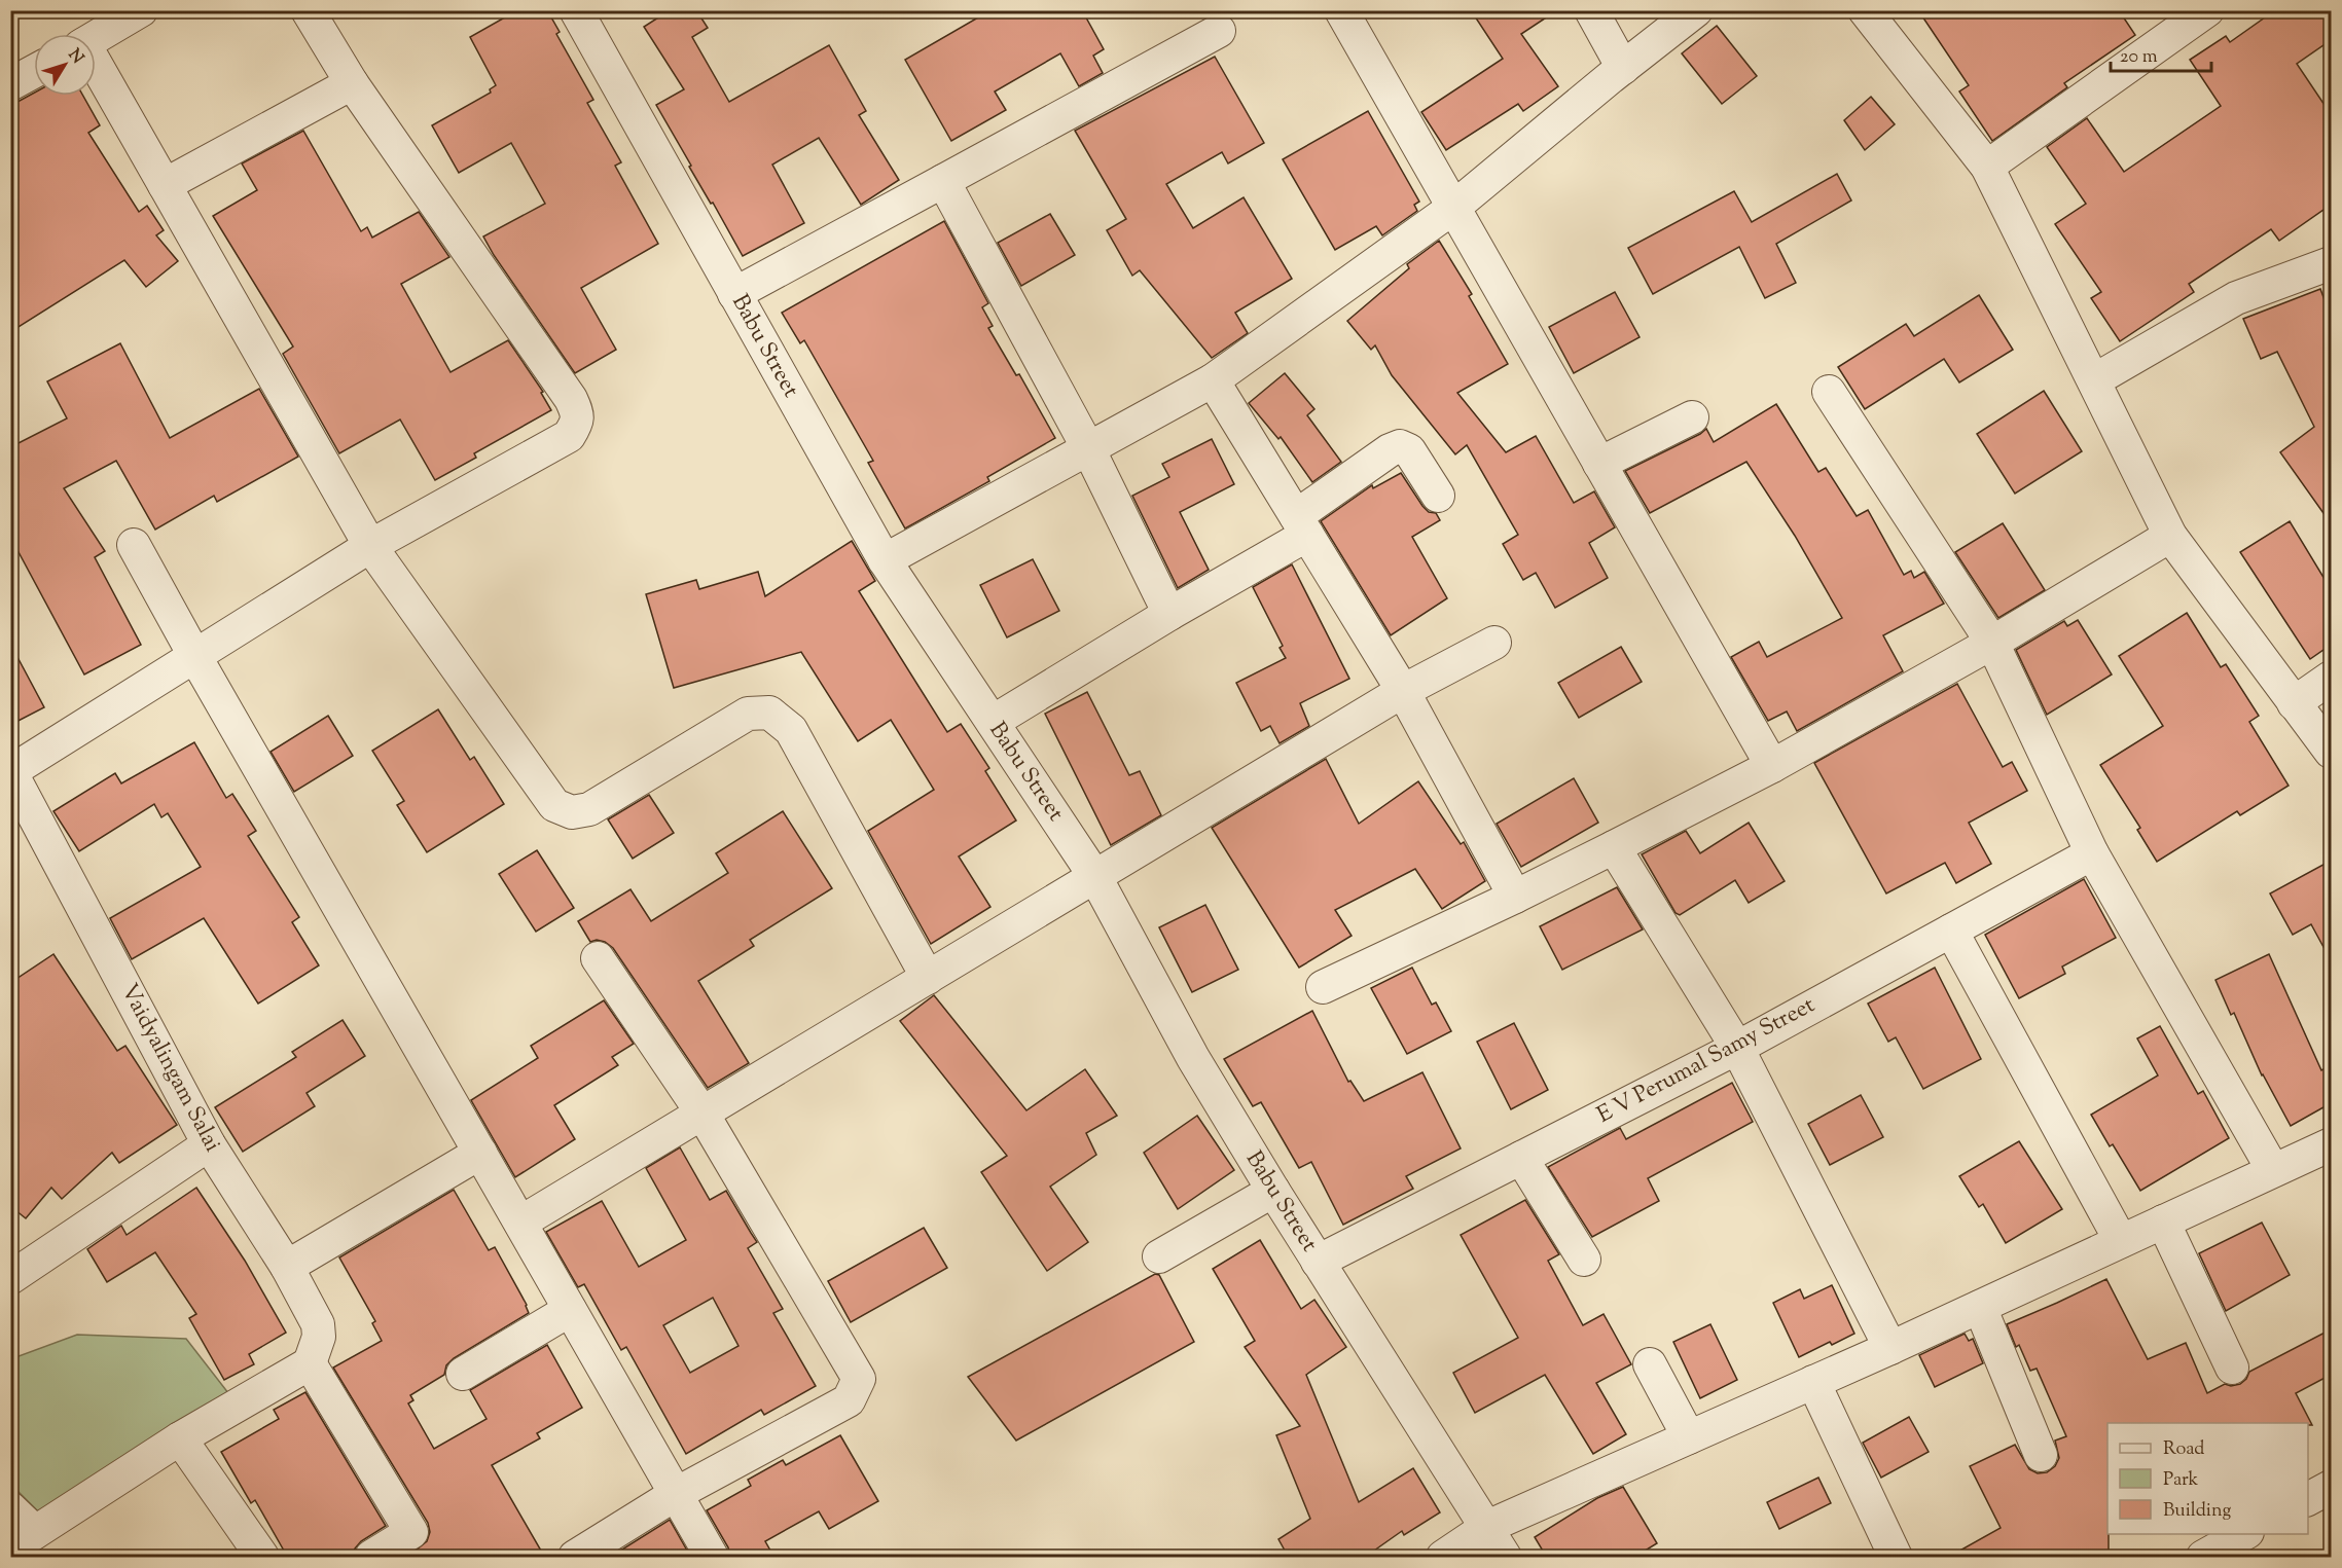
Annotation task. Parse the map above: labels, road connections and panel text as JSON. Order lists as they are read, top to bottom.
{
  "streets": {
    "street": ["Babu Street", "E V Perumal Samy Street", "Vaidyalingam Salai"]
  },
  "crossings": [
    ["Babu Street", "E V Perumal Samy Street"]
  ],
  "legend": ["Road", "Park", "Building"],
  "scale_bar": "20 m",
  "north": "top right"
}
